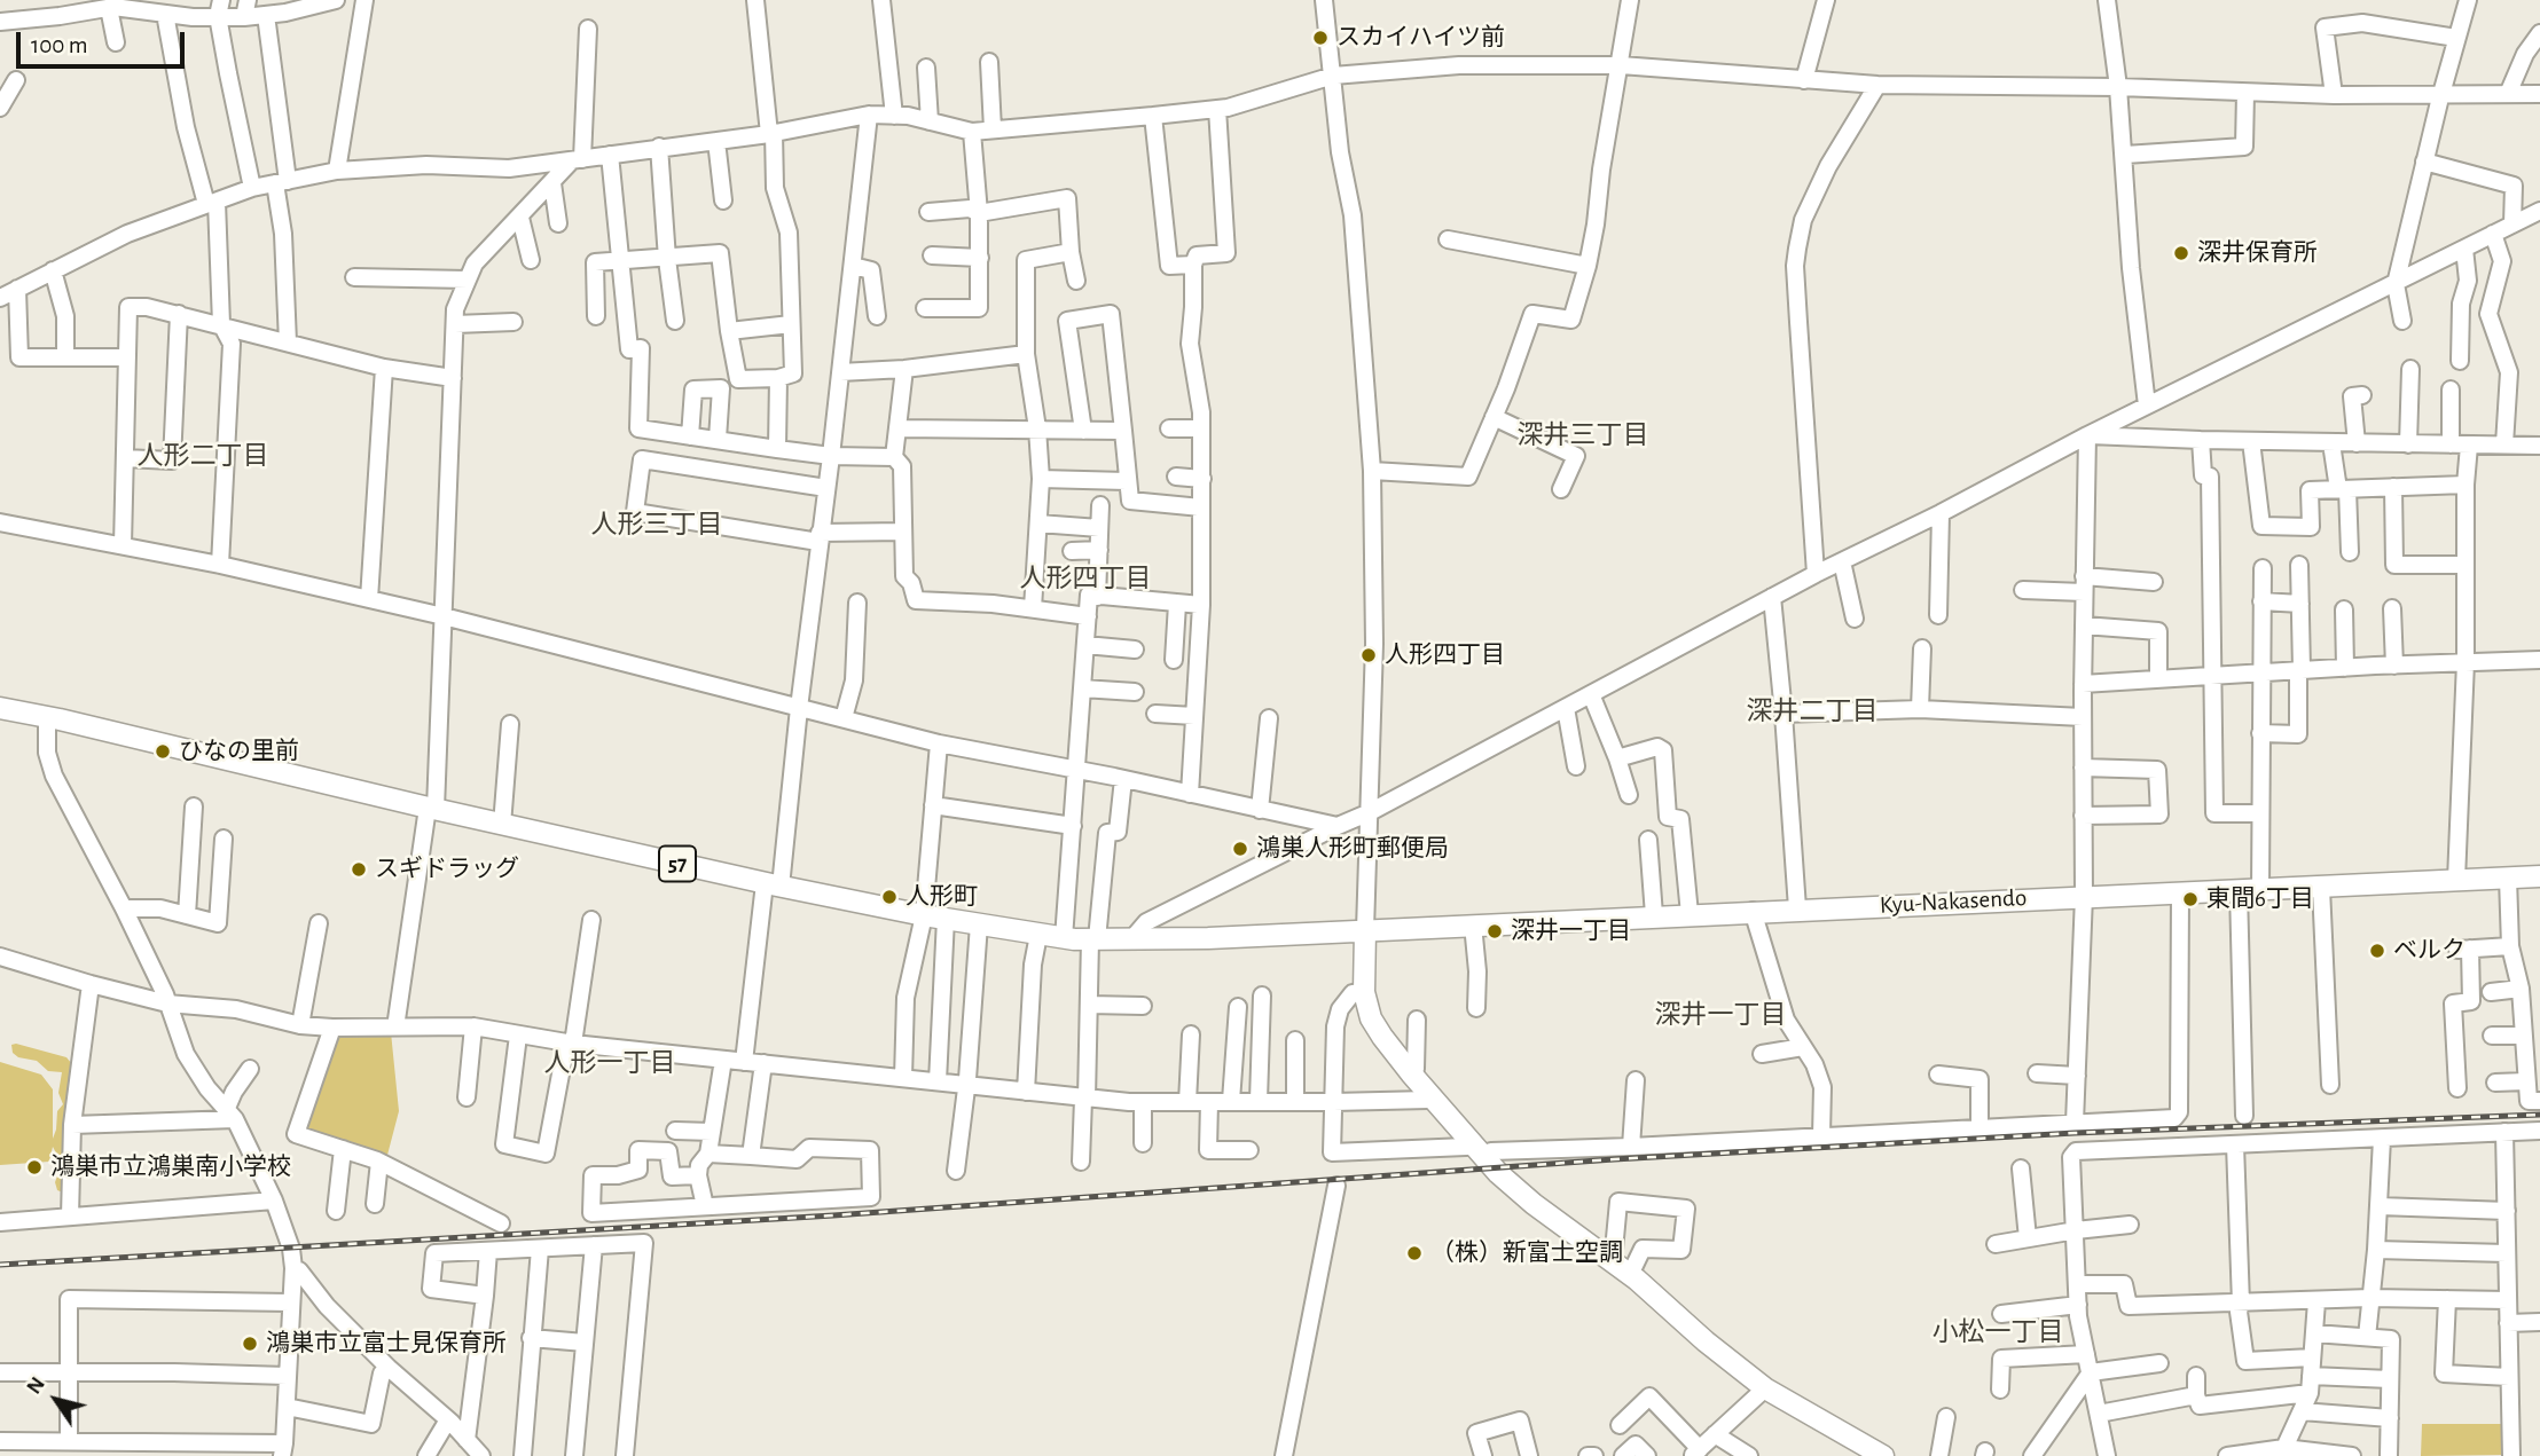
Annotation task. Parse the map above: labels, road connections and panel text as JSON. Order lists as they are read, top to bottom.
{
  "streets": {
    "main road": ["57", "Kyu-Nakasendo"]
  },
  "crossings": [
    ["57", "Kyu-Nakasendo"]
  ],
  "districts": [
    "深井三丁目",
    "人形二丁目",
    "人形三丁目",
    "人形四丁目",
    "深井二丁目",
    "深井一丁目",
    "人形一丁目",
    "小松一丁目"
  ],
  "places": [
    "スカイハイツ前",
    "深井保育所",
    "人形四丁目",
    "ひなの里前",
    "鴻巣人形町郵便局",
    "スギドラッグ",
    "人形町",
    "東間6丁目",
    "深井一丁目",
    "ベルク",
    "鴻巣市立鴻巣南小学校",
    "（株）新富士空調",
    "鴻巣市立富士見保育所"
  ],
  "scale_bar": "100 m",
  "north": "top left"
}
